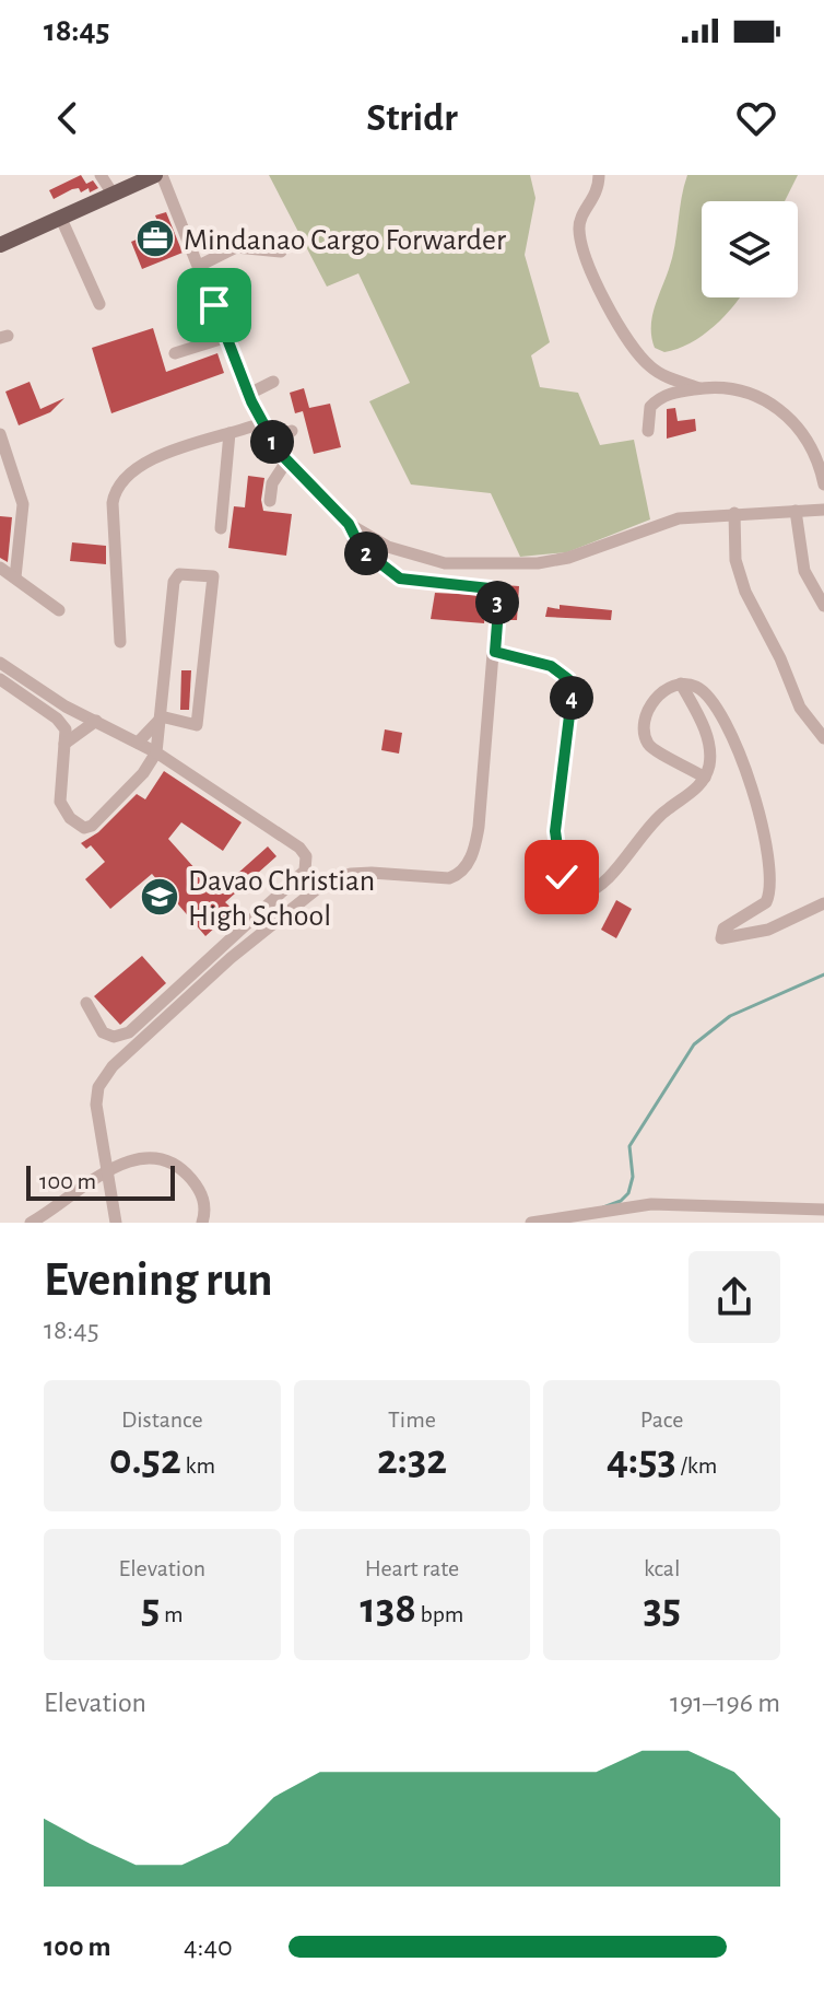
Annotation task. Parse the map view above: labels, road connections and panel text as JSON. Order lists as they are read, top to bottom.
{
  "places": {
    "office": ["Mindanao Cargo Forwarder"],
    "school or university": ["Davao Christian High School"]
  },
  "scale_bar": "100 m",
  "page": {
    "status": "18:45",
    "header": "Stridr",
    "pins": [
      "1",
      "2",
      "3",
      "4"
    ],
    "scale": "100 m",
    "heading": ["Evening run", "18:45"],
    "stats": [
      ["Distance", "0.52 km"],
      ["Time", "2:32"],
      ["Pace", "4:53 /km"],
      ["Elevation", "5 m"],
      ["Heart rate", "138 bpm"],
      ["kcal", "35"]
    ],
    "chart": ["Elevation", "191–196 m"],
    "list": [
      {
        "name": "100 m",
        "note": "4:40"
      }
    ]
  }
}
